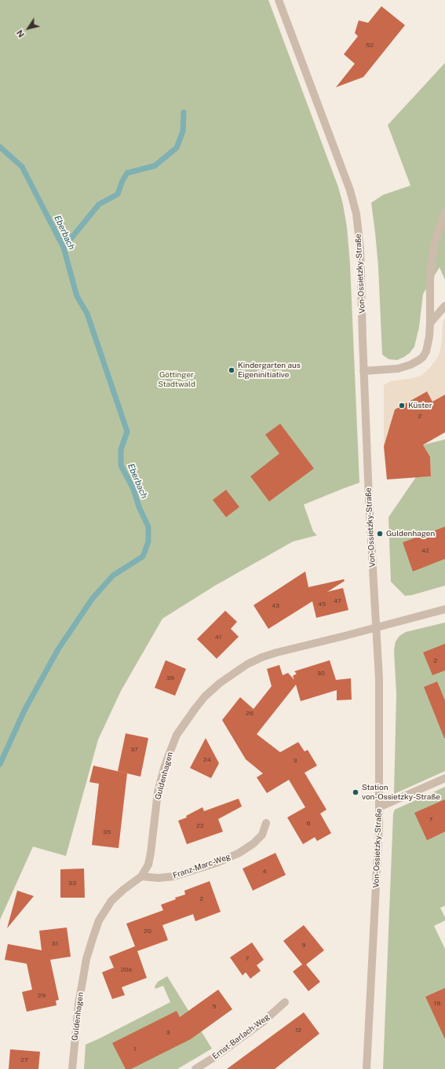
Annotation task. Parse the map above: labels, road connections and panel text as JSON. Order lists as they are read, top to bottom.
{
  "streets": {
    "street": [
      "Von-Ossietzky-Straße",
      "Guldenhagen",
      "Franz-Marc-Weg",
      "Ernst-Barlach-Weg"
    ]
  },
  "crossings": [
    ["Von-Ossietzky-Straße", "Guldenhagen"],
    ["Guldenhagen", "Franz-Marc-Weg"]
  ],
  "water": ["Eberbach"],
  "parks": ["Göttinger Stadtwald"],
  "places": [
    "Kindergarten aus Eigeninitiative",
    "Küster",
    "Guldenhagen",
    "Station von-Ossietzky-Straße"
  ],
  "house_numbers": [
    "52",
    "2",
    "42",
    "47",
    "45",
    "43",
    "41",
    "2",
    "30",
    "39",
    "26",
    "37",
    "24",
    "3",
    "7",
    "6",
    "22",
    "35",
    "4",
    "33",
    "2",
    "20",
    "31",
    "9",
    "7",
    "20a",
    "29",
    "19",
    "5",
    "12",
    "3",
    "1",
    "27"
  ],
  "north": "bottom left"
}
